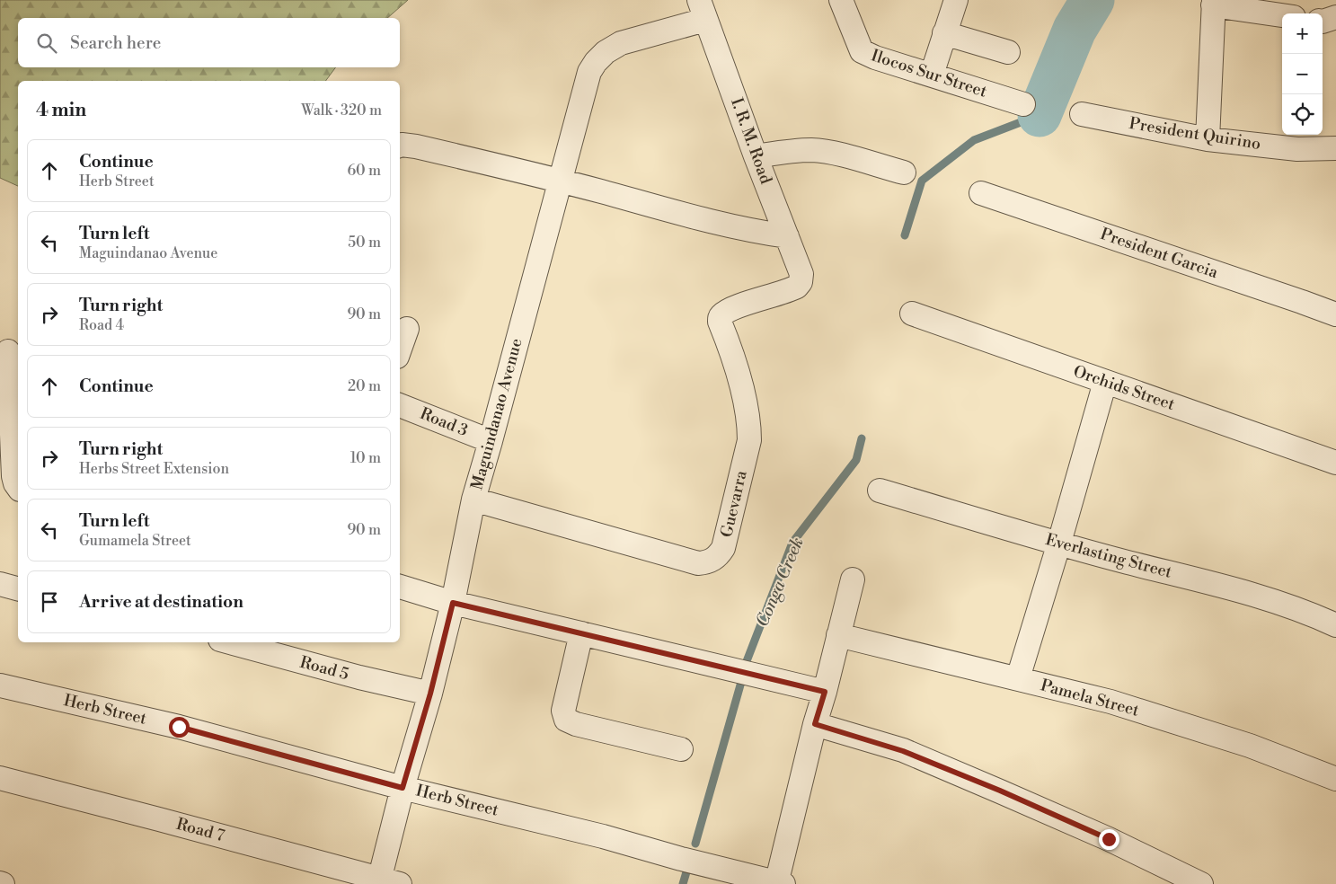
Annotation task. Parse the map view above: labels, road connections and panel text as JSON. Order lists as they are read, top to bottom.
{
  "streets": {
    "street": [
      "Ilocos Sur Street",
      "President Quirino",
      "I. R. M. Road",
      "President Garcia",
      "Orchids Street",
      "Maguindanao Avenue",
      "Road 3",
      "Guevarra",
      "Everlasting Street",
      "Road 5",
      "Pamela Street",
      "Herb Street",
      "Road 7"
    ]
  },
  "crossings": [
    ["I. R. M. Road", "Maguindanao Avenue"],
    ["I. R. M. Road", "Guevarra"],
    ["Maguindanao Avenue", "Road 3"],
    ["Maguindanao Avenue", "Guevarra"],
    ["Maguindanao Avenue", "Road 5"],
    ["Maguindanao Avenue", "Herb Street"],
    ["Maguindanao Avenue", "Road 7"]
  ],
  "water": ["Conga Creek"],
  "page": {
    "map_buttons": ["+", "−"],
    "search": "Search here",
    "heading": ["4 min", "Walk · 320 m"],
    "list": [
      ["Continue", "Herb Street", "60 m"],
      ["Turn left", "Maguindanao Avenue", "50 m"],
      ["Turn right", "Road 4", "90 m"],
      ["Continue", "20 m"],
      ["Turn right", "Herbs Street Extension", "10 m"],
      ["Turn left", "Gumamela Street", "90 m"],
      "Arrive at destination"
    ]
  }
}
